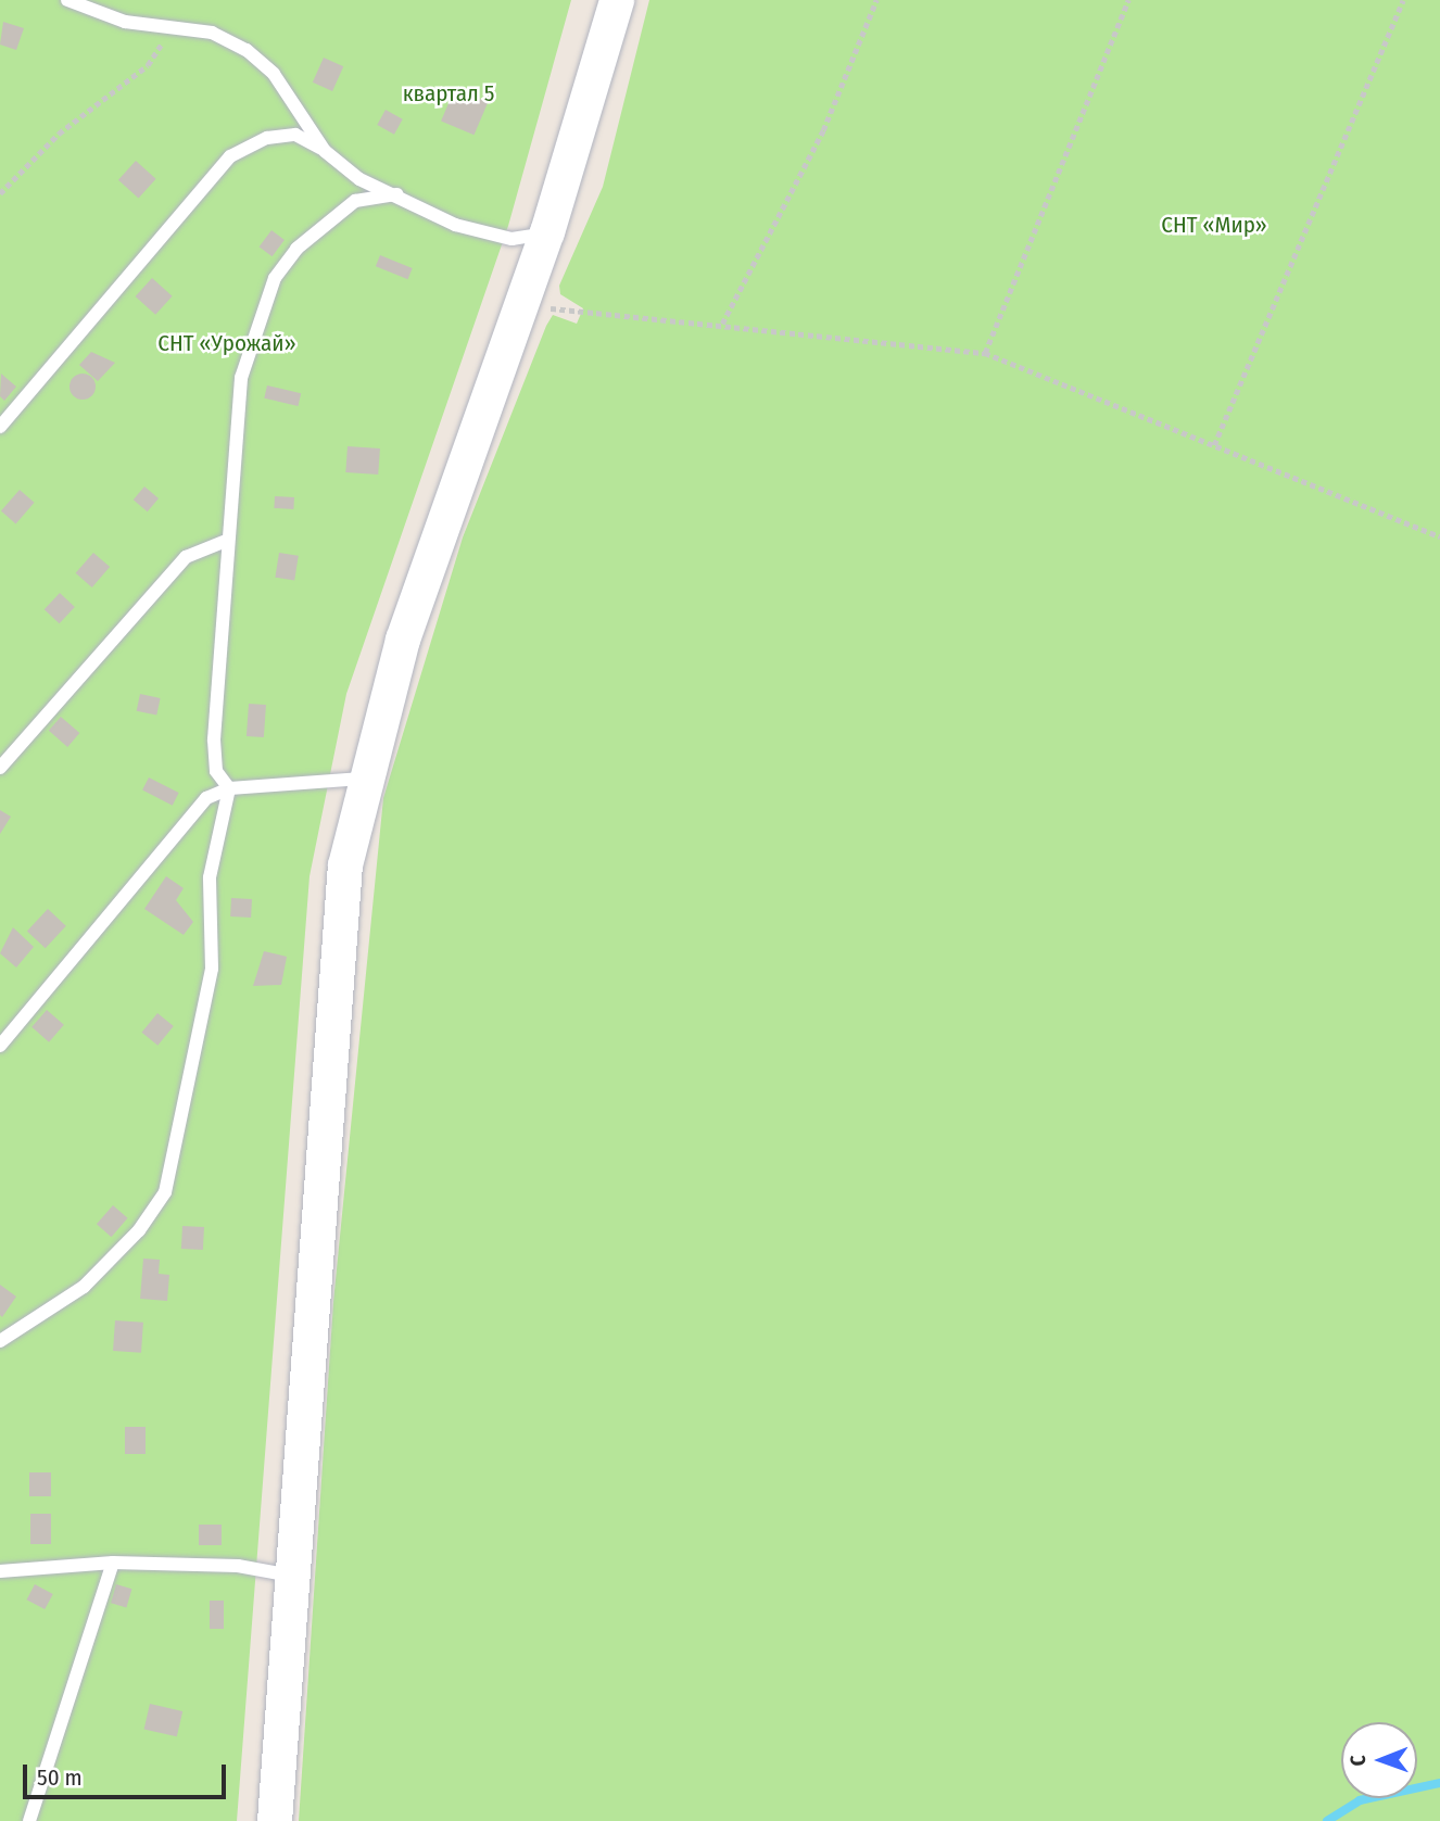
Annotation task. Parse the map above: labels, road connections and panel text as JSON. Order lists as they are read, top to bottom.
{
  "parks": ["квартал 5", "СНТ «Мир»", "СНТ «Урожай»"],
  "scale_bar": "50 m",
  "north": "left"
}
